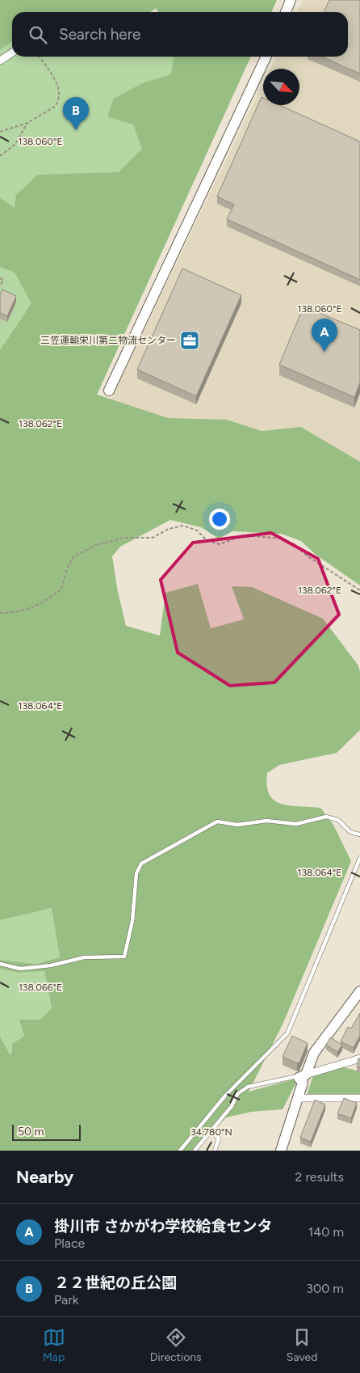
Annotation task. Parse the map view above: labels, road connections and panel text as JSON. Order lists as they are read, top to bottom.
{
  "places": {
    "office": ["三笠運輸栄川第二物流センター"]
  },
  "scale_bar": "50 m",
  "north": "bottom right",
  "page": {
    "search": "Search here",
    "pins": ["B", "A"],
    "scale": "50 m",
    "heading": ["Nearby", "2 results"],
    "list": [
      {
        "mark": "A",
        "name": "掛川市 さかがわ学校給食センタ",
        "note": "Place",
        "value": "140 m"
      },
      {
        "mark": "B",
        "name": "２２世紀の丘公園",
        "note": "Park",
        "value": "300 m"
      }
    ],
    "nav": ["Map", "Directions", "Saved"]
  },
  "coordinates": [
    "138.060°E",
    "138.062°E",
    "138.064°E",
    "138.066°E",
    "34.780°N"
  ]
}
